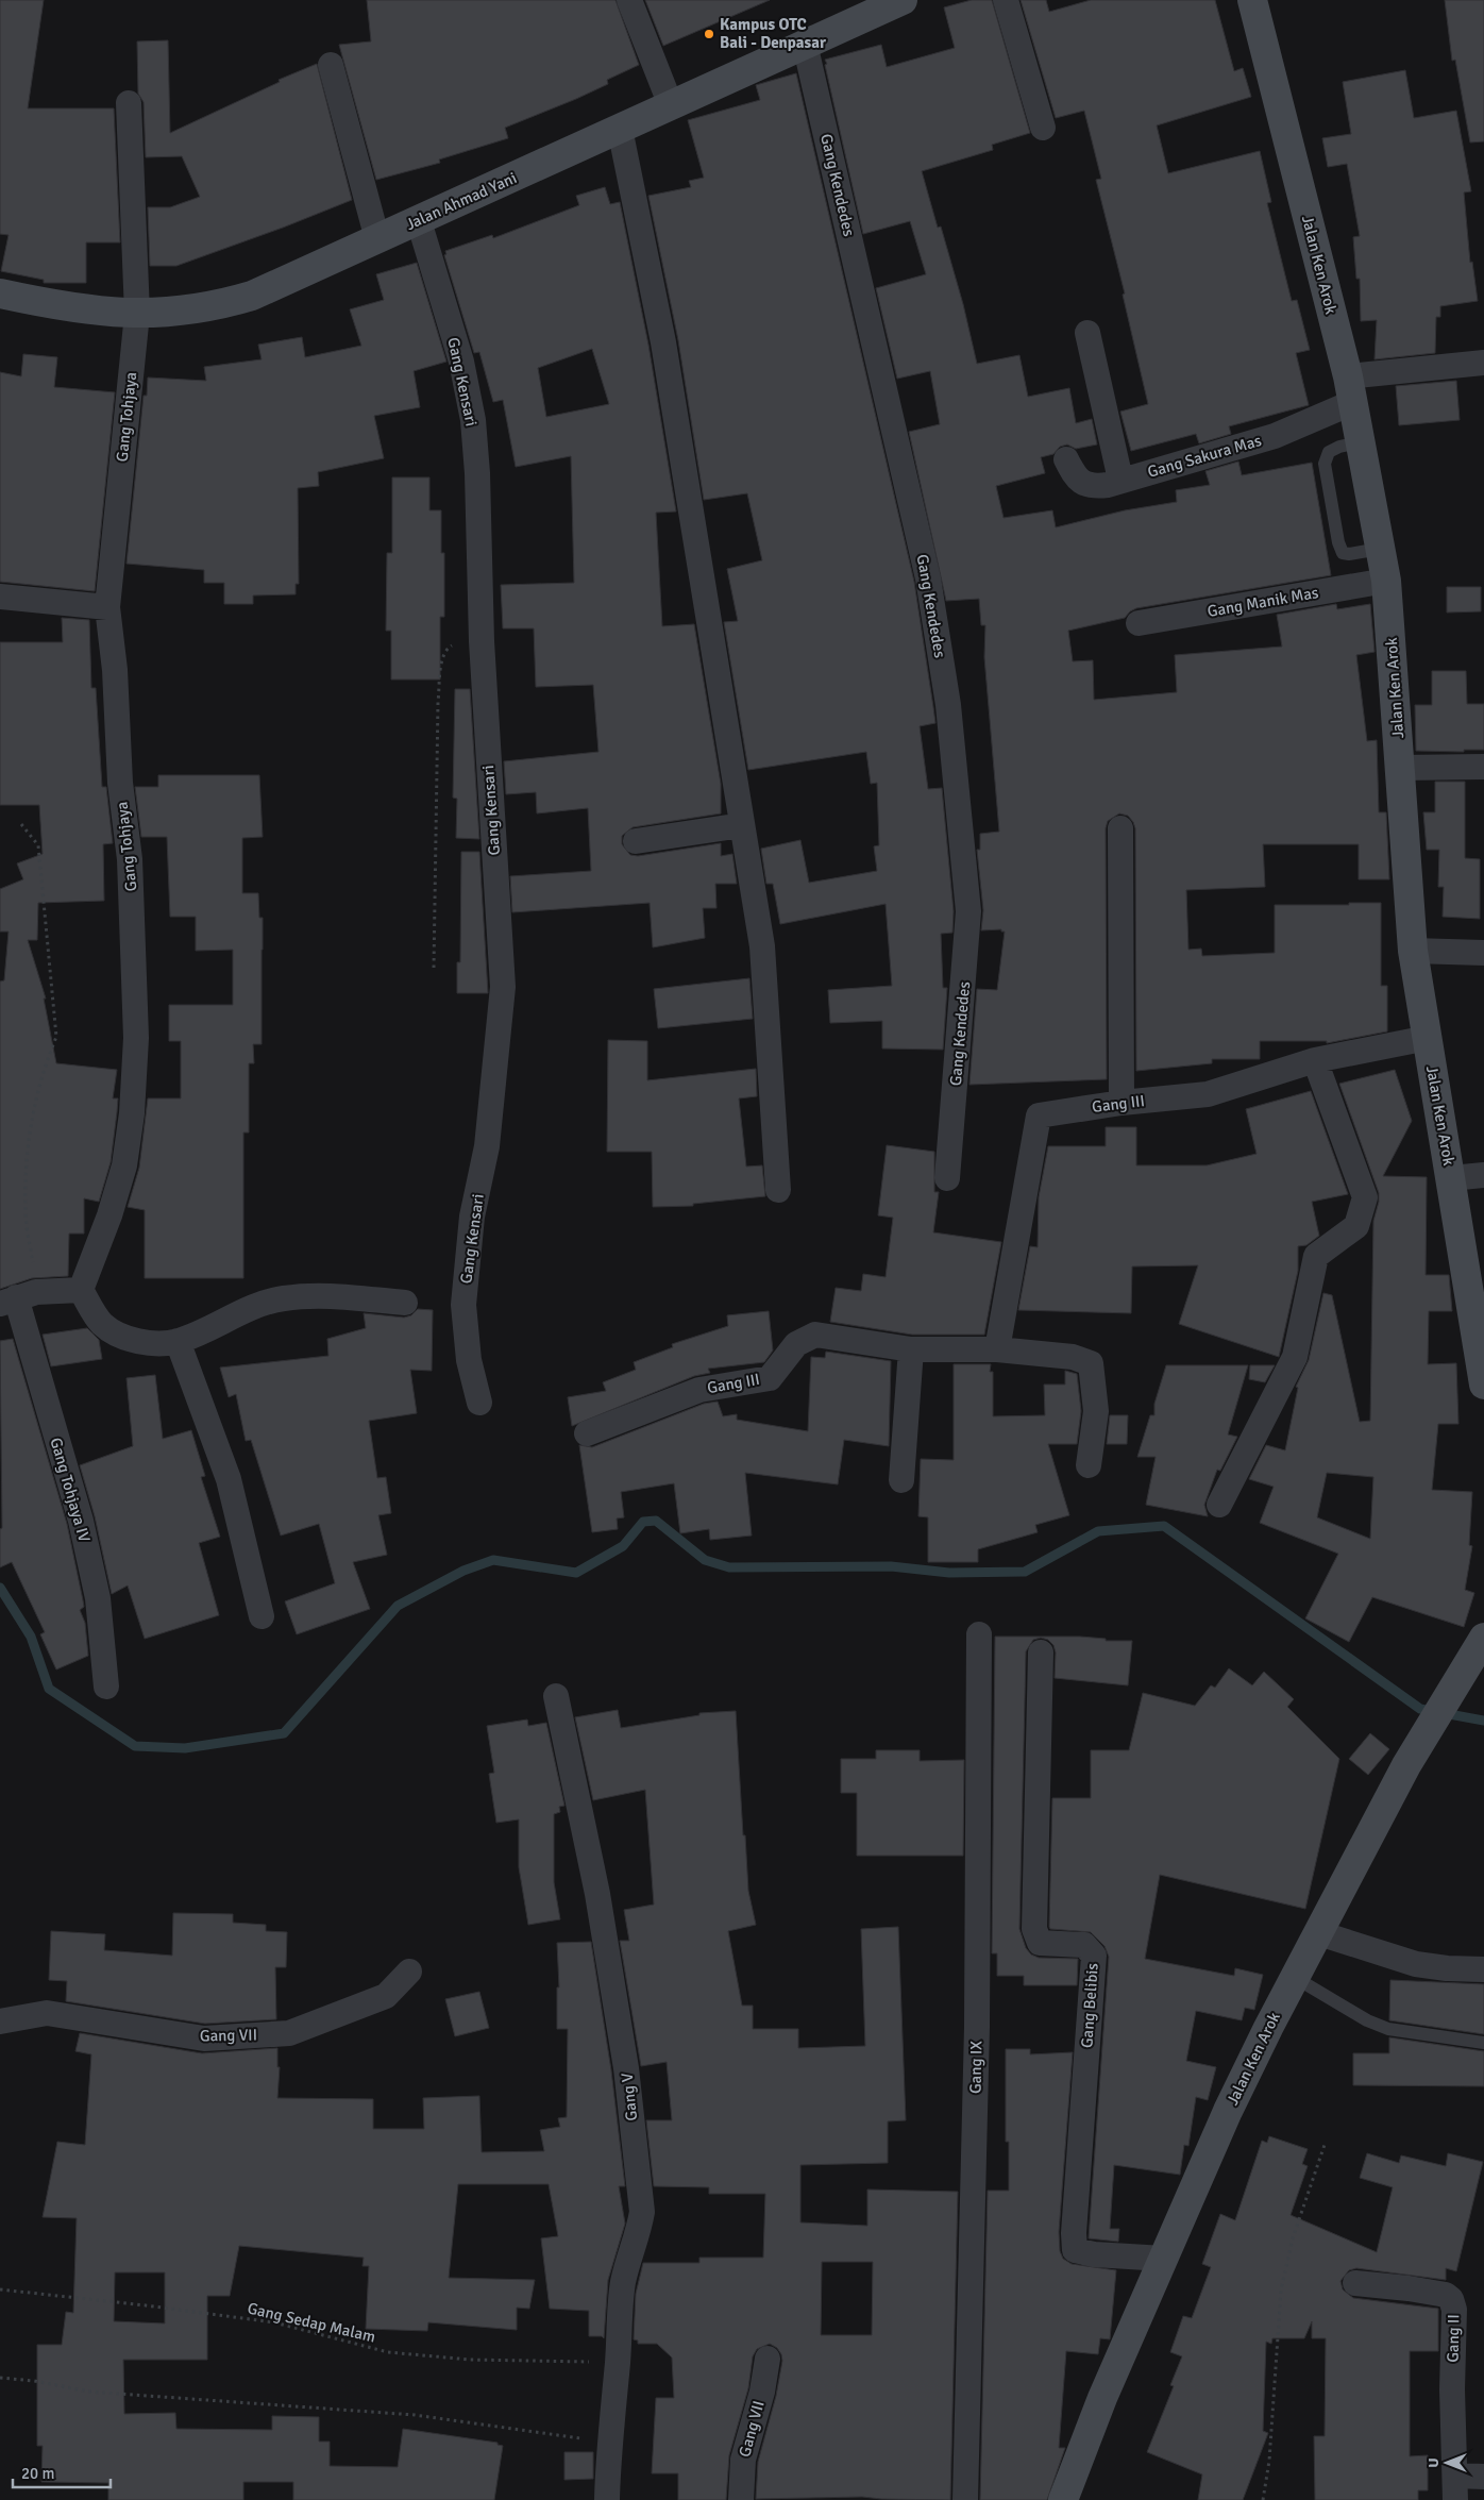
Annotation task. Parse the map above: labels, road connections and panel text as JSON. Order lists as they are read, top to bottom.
{
  "streets": {
    "street": [
      "Gang Kendedes",
      "Jalan Ahmad Yani",
      "Jalan Ken Arok",
      "Gang Kensari",
      "Gang Tohjaya",
      "Gang Sakura Mas",
      "Gang Manik Mas",
      "Gang III",
      "Gang Tohjaya IV",
      "Gang Belibis",
      "Gang VII",
      "Gang IX",
      "Gang V",
      "Gang II"
    ],
    "path": ["Gang Sedap Malam"]
  },
  "crossings": [
    ["Gang Kendedes", "Jalan Ahmad Yani"],
    ["Jalan Ahmad Yani", "Gang Kensari"],
    ["Jalan Ahmad Yani", "Gang Tohjaya"],
    ["Jalan Ken Arok", "Gang Sakura Mas"],
    ["Jalan Ken Arok", "Gang Manik Mas"],
    ["Jalan Ken Arok", "Gang III"],
    ["Jalan Ken Arok", "Gang Belibis"],
    ["Gang V", "Gang Sedap Malam"]
  ],
  "places": ["Kampus OTC Bali - Denpasar"],
  "scale_bar": "20 m",
  "north": "left"
}
